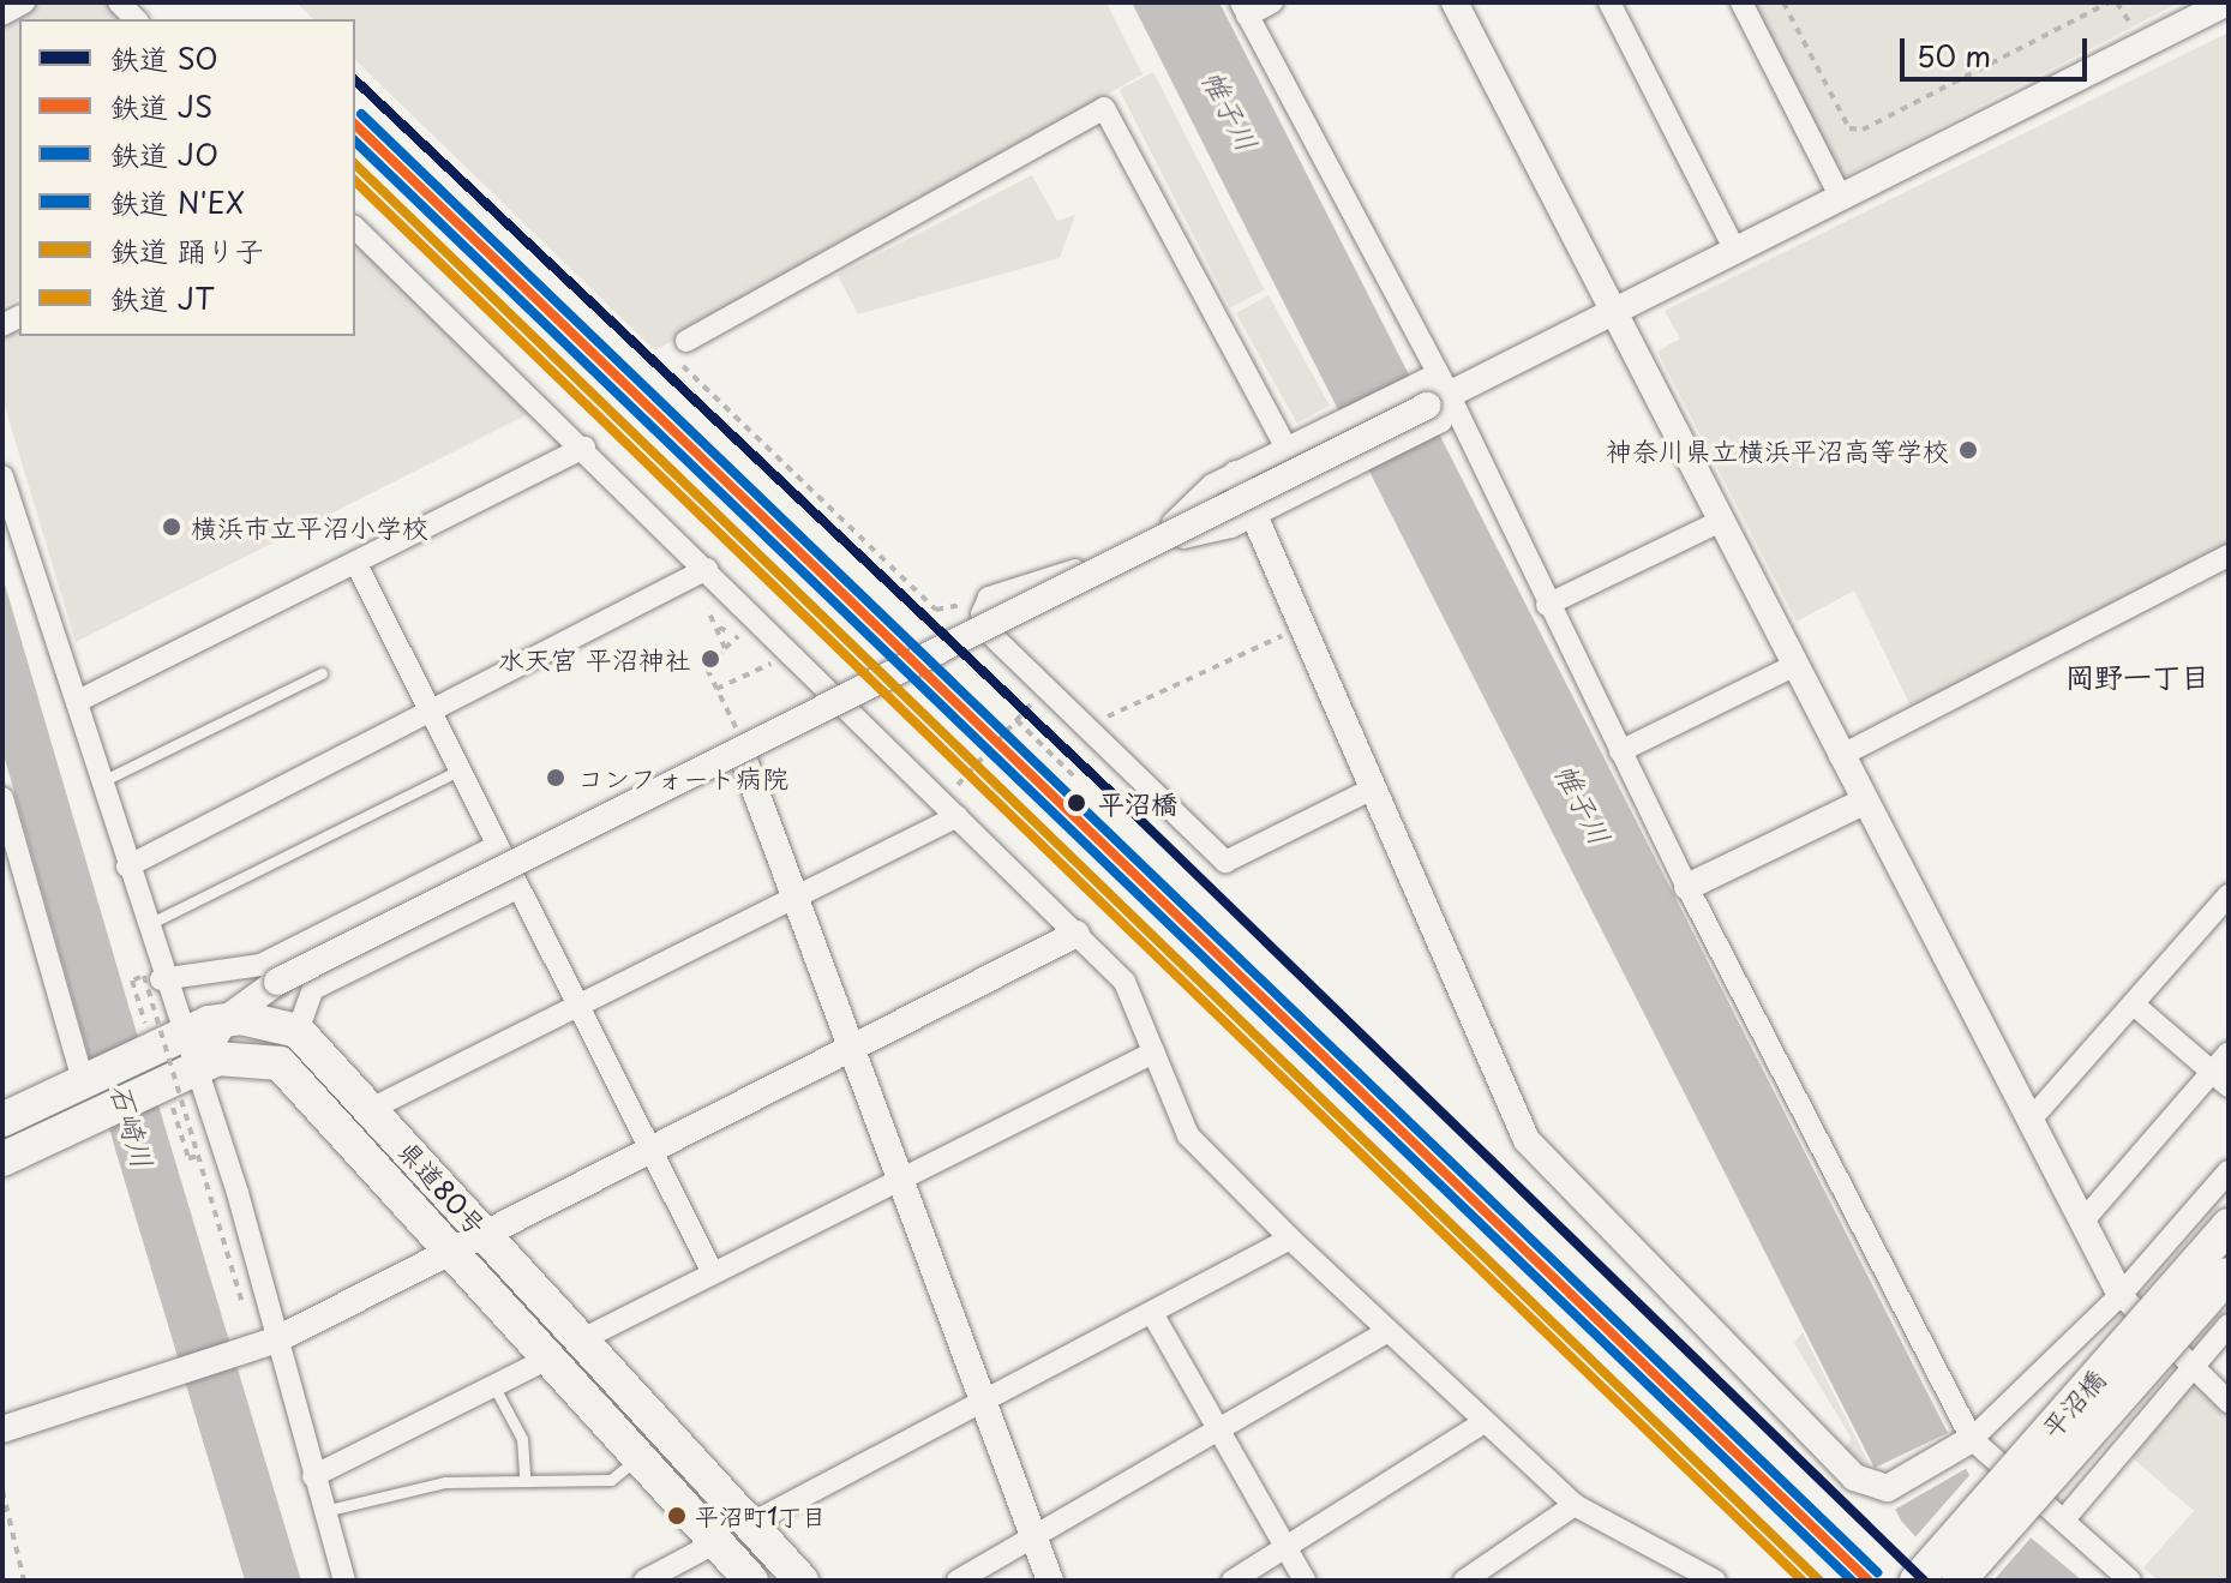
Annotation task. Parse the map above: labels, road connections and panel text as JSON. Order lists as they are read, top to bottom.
{
  "streets": {
    "main road": ["県道80号", "平沼橋"]
  },
  "districts": ["岡野一丁目"],
  "water": ["帷子川", "石崎川"],
  "places": [
    "神奈川県立横浜平沼高等学校",
    "横浜市立平沼小学校",
    "水天宮 平沼神社",
    "コンフォート病院",
    "平沼橋",
    "平沼町1丁目"
  ],
  "lines": [
    "rail line SO",
    "rail line N'EX",
    "rail line JS",
    "rail line JO",
    "rail line 踊り子",
    "rail line JT"
  ],
  "legend": [
    "鉄道 SO",
    "鉄道 JS",
    "鉄道 JO",
    "鉄道 N'EX",
    "鉄道 踊り子",
    "鉄道 JT"
  ],
  "scale_bar": "50 m"
}
